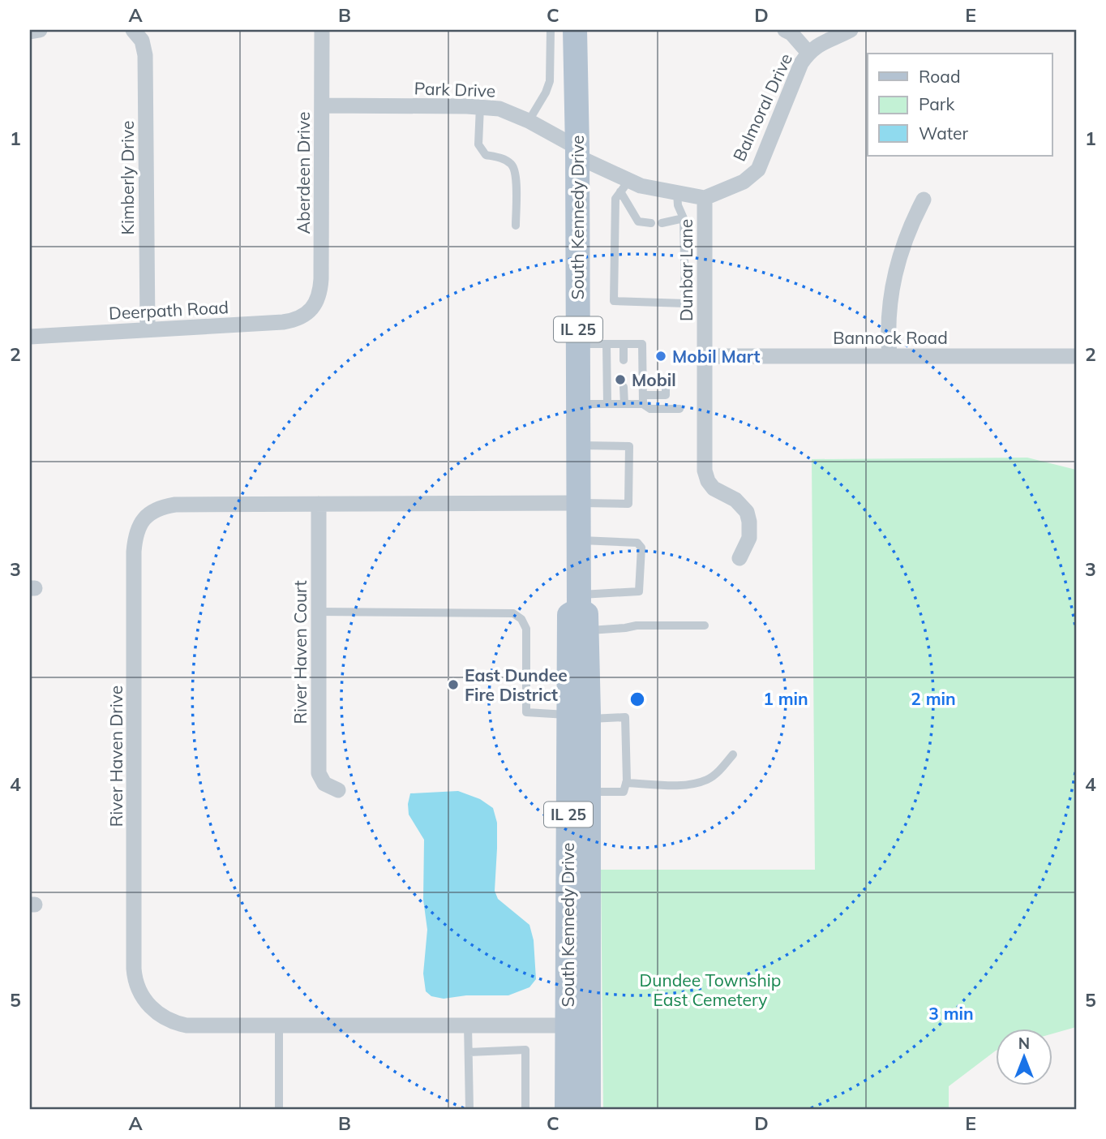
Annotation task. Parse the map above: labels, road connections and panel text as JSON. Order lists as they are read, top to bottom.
{
  "streets": {
    "main road": ["South Kennedy Drive", "IL 25"],
    "street": [
      "Park Drive",
      "Balmoral Drive",
      "Aberdeen Drive",
      "Kimberly Drive",
      "Dunbar Lane",
      "Deerpath Road",
      "Bannock Road",
      "River Haven Court",
      "River Haven Drive"
    ]
  },
  "crossings": [
    ["Park Drive", "Aberdeen Drive"],
    ["Park Drive", "South Kennedy Drive"],
    ["Balmoral Drive", "Dunbar Lane"],
    ["Aberdeen Drive", "Deerpath Road"],
    ["Kimberly Drive", "Deerpath Road"],
    ["South Kennedy Drive", "River Haven Drive"],
    ["Dunbar Lane", "Bannock Road"],
    ["River Haven Court", "River Haven Drive"]
  ],
  "parks": ["Dundee Township East Cemetery"],
  "places": ["Mobil Mart", "Mobil", "East Dundee Fire District"],
  "legend": ["Road", "Park", "Water"],
  "north": "top",
  "grid": {
    "columns": [
      "A",
      "B",
      "C",
      "D",
      "E"
    ],
    "rows": [
      "1",
      "2",
      "3",
      "4",
      "5"
    ]
  },
  "rings": ["1 min", "2 min", "3 min"]
}
